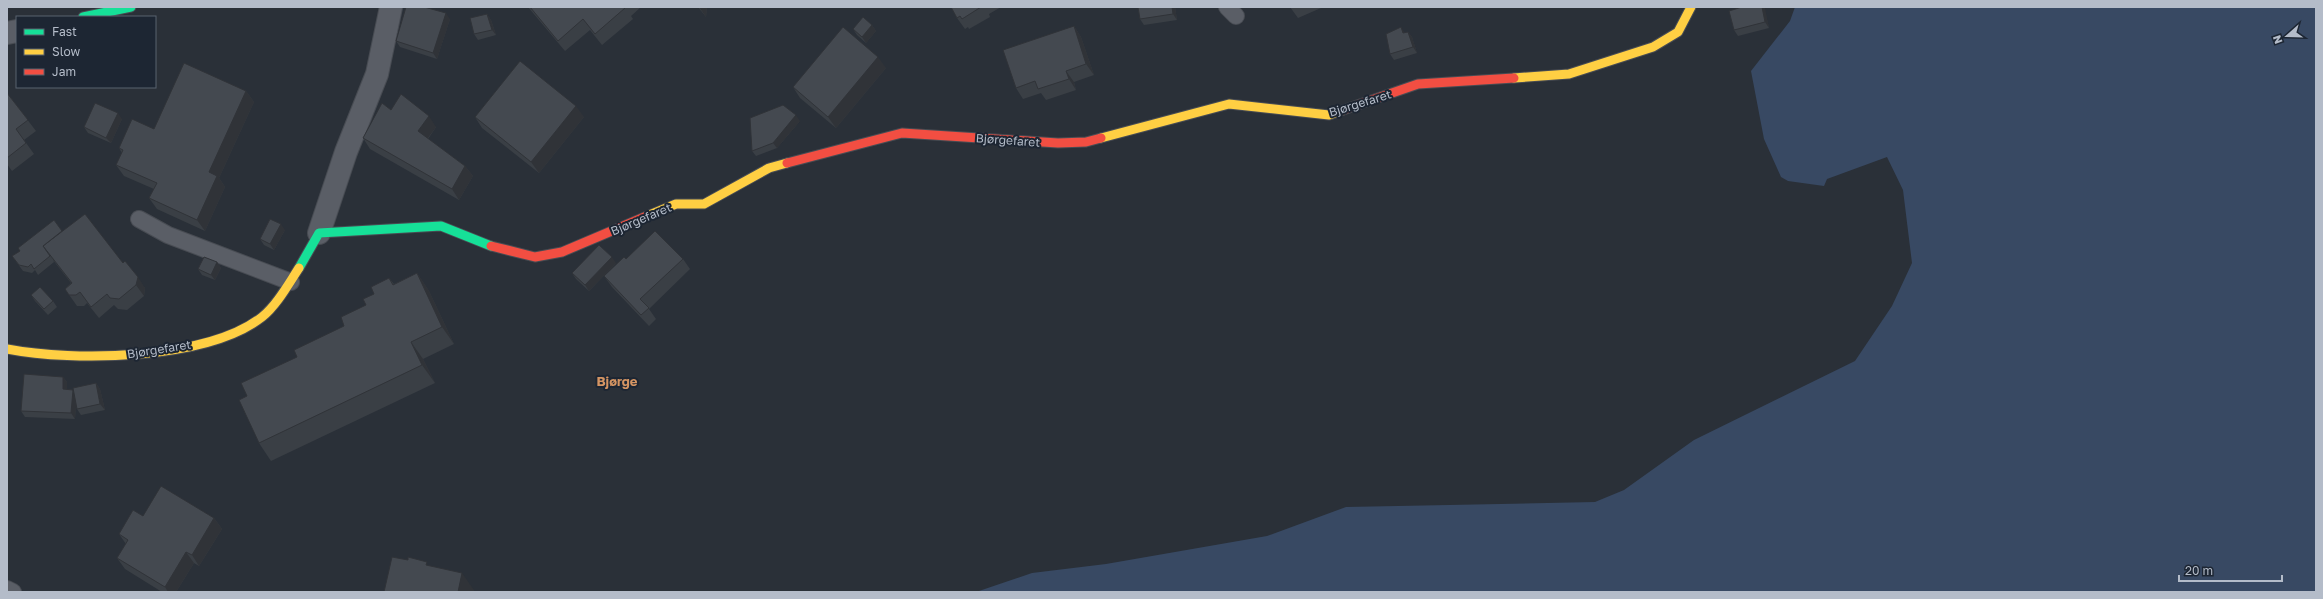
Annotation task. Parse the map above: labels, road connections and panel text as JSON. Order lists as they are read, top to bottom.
{
  "streets": {
    "street": ["Bjørgefaret"]
  },
  "districts": ["Bjørge"],
  "legend": ["Fast", "Slow", "Jam"],
  "scale_bar": "20 m",
  "north": "left"
}
